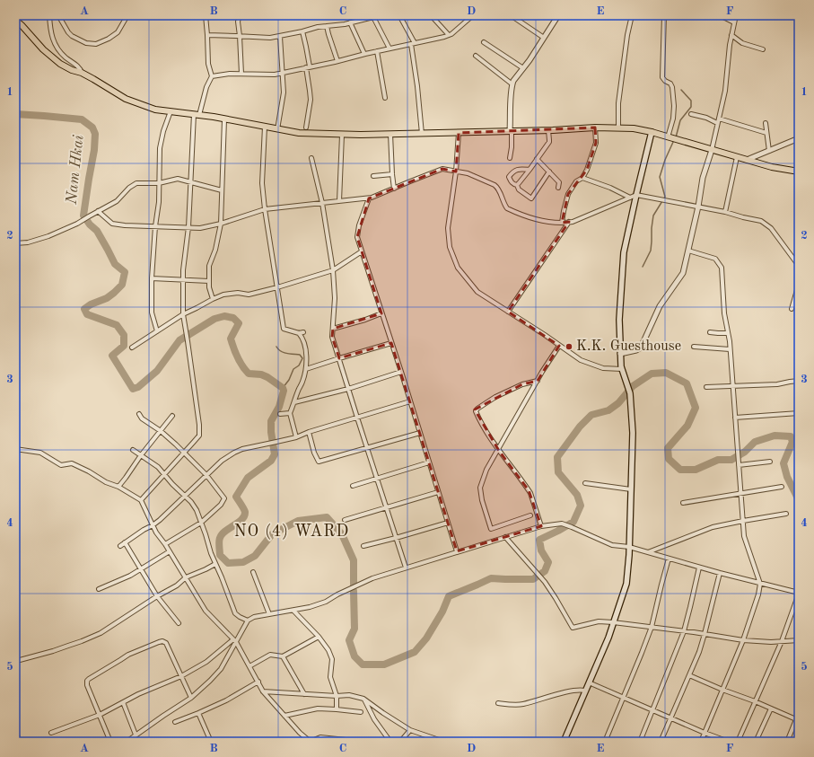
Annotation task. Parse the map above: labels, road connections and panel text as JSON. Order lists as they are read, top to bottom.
{
  "districts": ["NO (4) WARD"],
  "water": ["Nam Hkai"],
  "places": ["K.K. Guesthouse"],
  "grid": {
    "columns": [
      "A",
      "B",
      "C",
      "D",
      "E",
      "F"
    ],
    "rows": [
      "1",
      "2",
      "3",
      "4",
      "5"
    ]
  }
}
